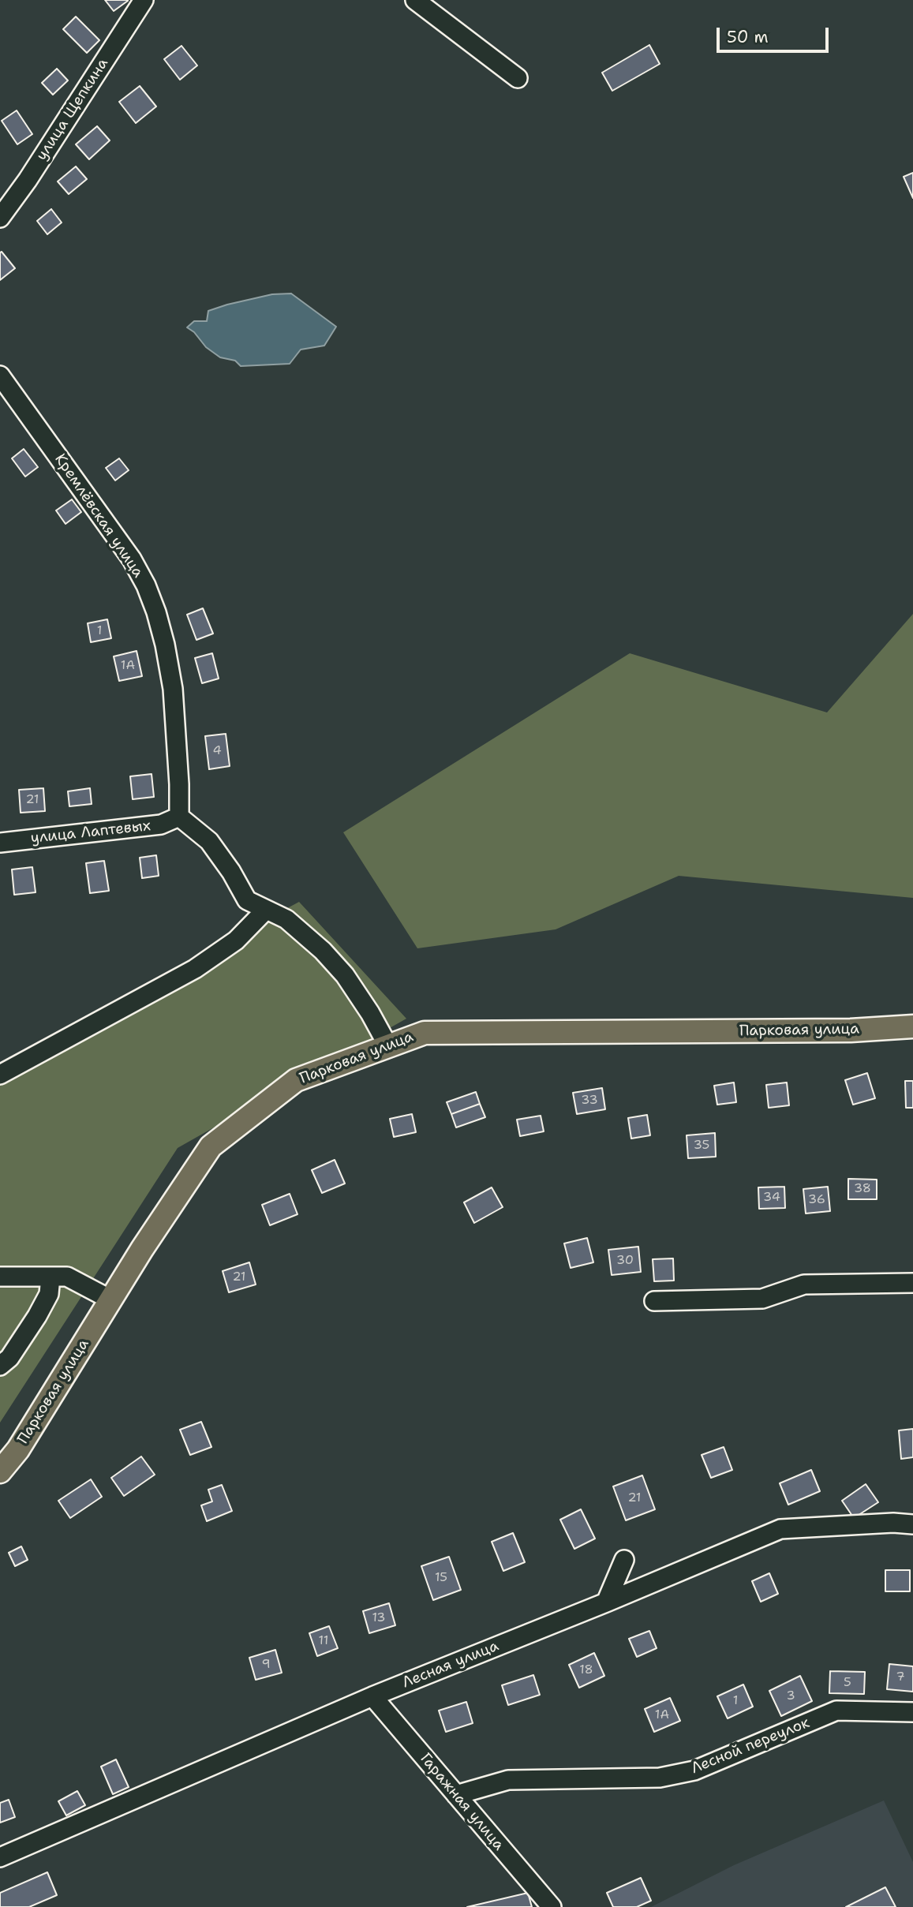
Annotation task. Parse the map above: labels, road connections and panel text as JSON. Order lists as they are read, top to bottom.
{
  "streets": {
    "main road": ["Парковая улица"],
    "street": [
      "улица Щепкина",
      "Кремлёвская улица",
      "улица Лаптевых",
      "Лесная улица",
      "Лесной переулок",
      "Гаражная улица"
    ]
  },
  "crossings": [
    ["Кремлёвская улица", "улица Лаптевых"],
    ["Лесная улица", "Гаражная улица"],
    ["Лесной переулок", "Гаражная улица"]
  ],
  "house_numbers": [
    "1",
    "1А",
    "4",
    "21",
    "33",
    "35",
    "38",
    "34",
    "36",
    "30",
    "21",
    "21",
    "15",
    "13",
    "11",
    "9",
    "18",
    "7",
    "5",
    "3",
    "1",
    "1А"
  ],
  "scale_bar": "50 m"
}
